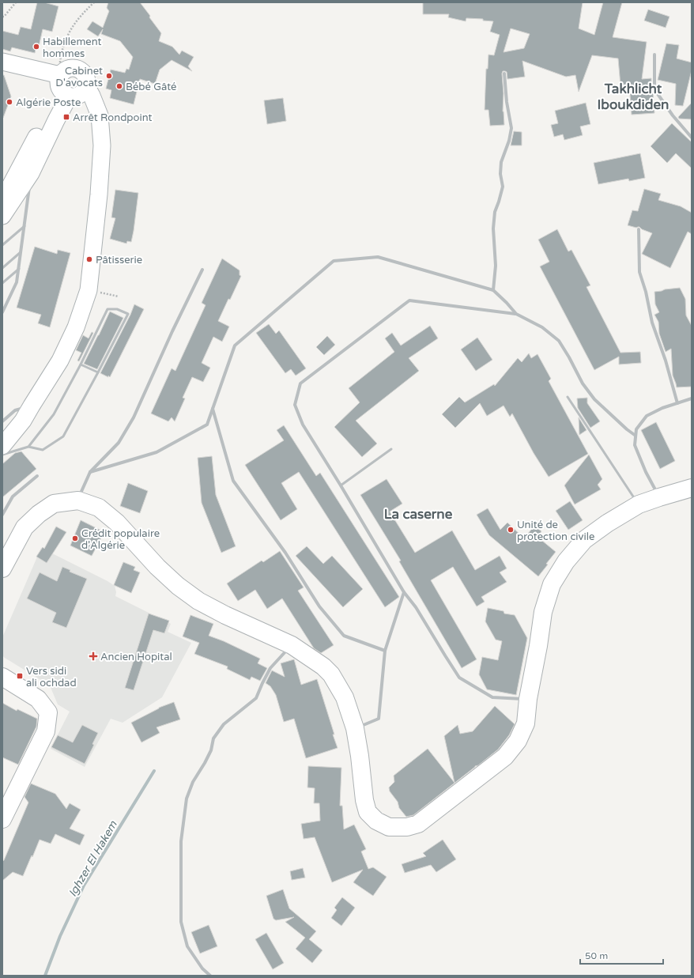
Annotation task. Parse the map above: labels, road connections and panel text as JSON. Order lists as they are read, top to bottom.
{
  "districts": ["Takhlicht Iboukdiden", "La caserne"],
  "water": ["Ighzer El Hakem"],
  "places": {
    "other": [
      "Habillement hommes",
      "Cabinet D'avocats",
      "Bébé Gâté",
      "Algérie Poste",
      "Pâtisserie",
      "Unité de protection civile",
      "Crédit populaire d'Algérie"
    ],
    "transit": ["Arrêt Rondpoint", "Vers sidi ali ochdad"],
    "health": ["Ancien Hopital"]
  },
  "scale_bar": "50 m"
}
